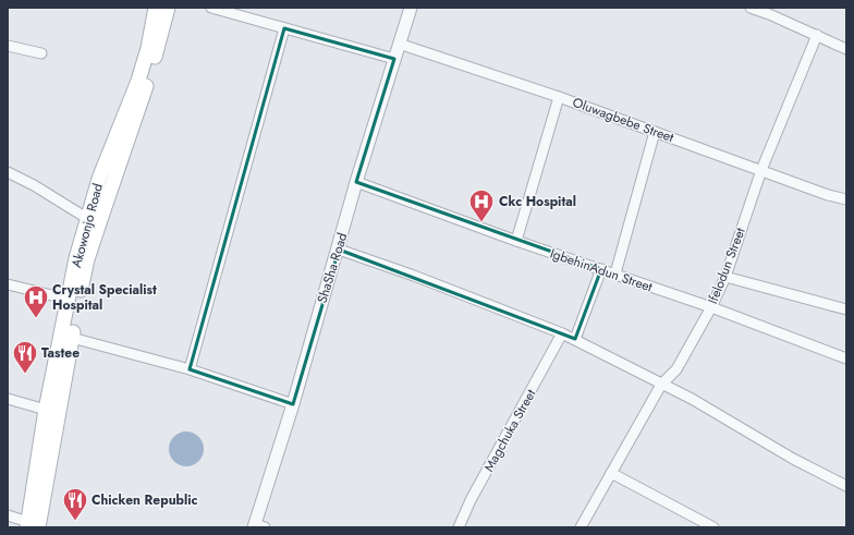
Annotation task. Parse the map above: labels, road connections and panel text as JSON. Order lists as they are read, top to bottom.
{
  "streets": {
    "main road": ["Akowonjo Road"],
    "street": [
      "Oluwagbebe Street",
      "Ifelodun Street",
      "ShaSha Road",
      "IgbehinAdun Street",
      "Magchuka Street"
    ]
  },
  "crossings": [
    ["Oluwagbebe Street", "Ifelodun Street"],
    ["Oluwagbebe Street", "ShaSha Road"],
    ["Ifelodun Street", "IgbehinAdun Street"],
    ["ShaSha Road", "IgbehinAdun Street"]
  ],
  "places": {
    "hospital": ["Ckc Hospital", "Crystal Specialist Hospital"],
    "restaurant": ["Tastee", "Chicken Republic"]
  }
}
